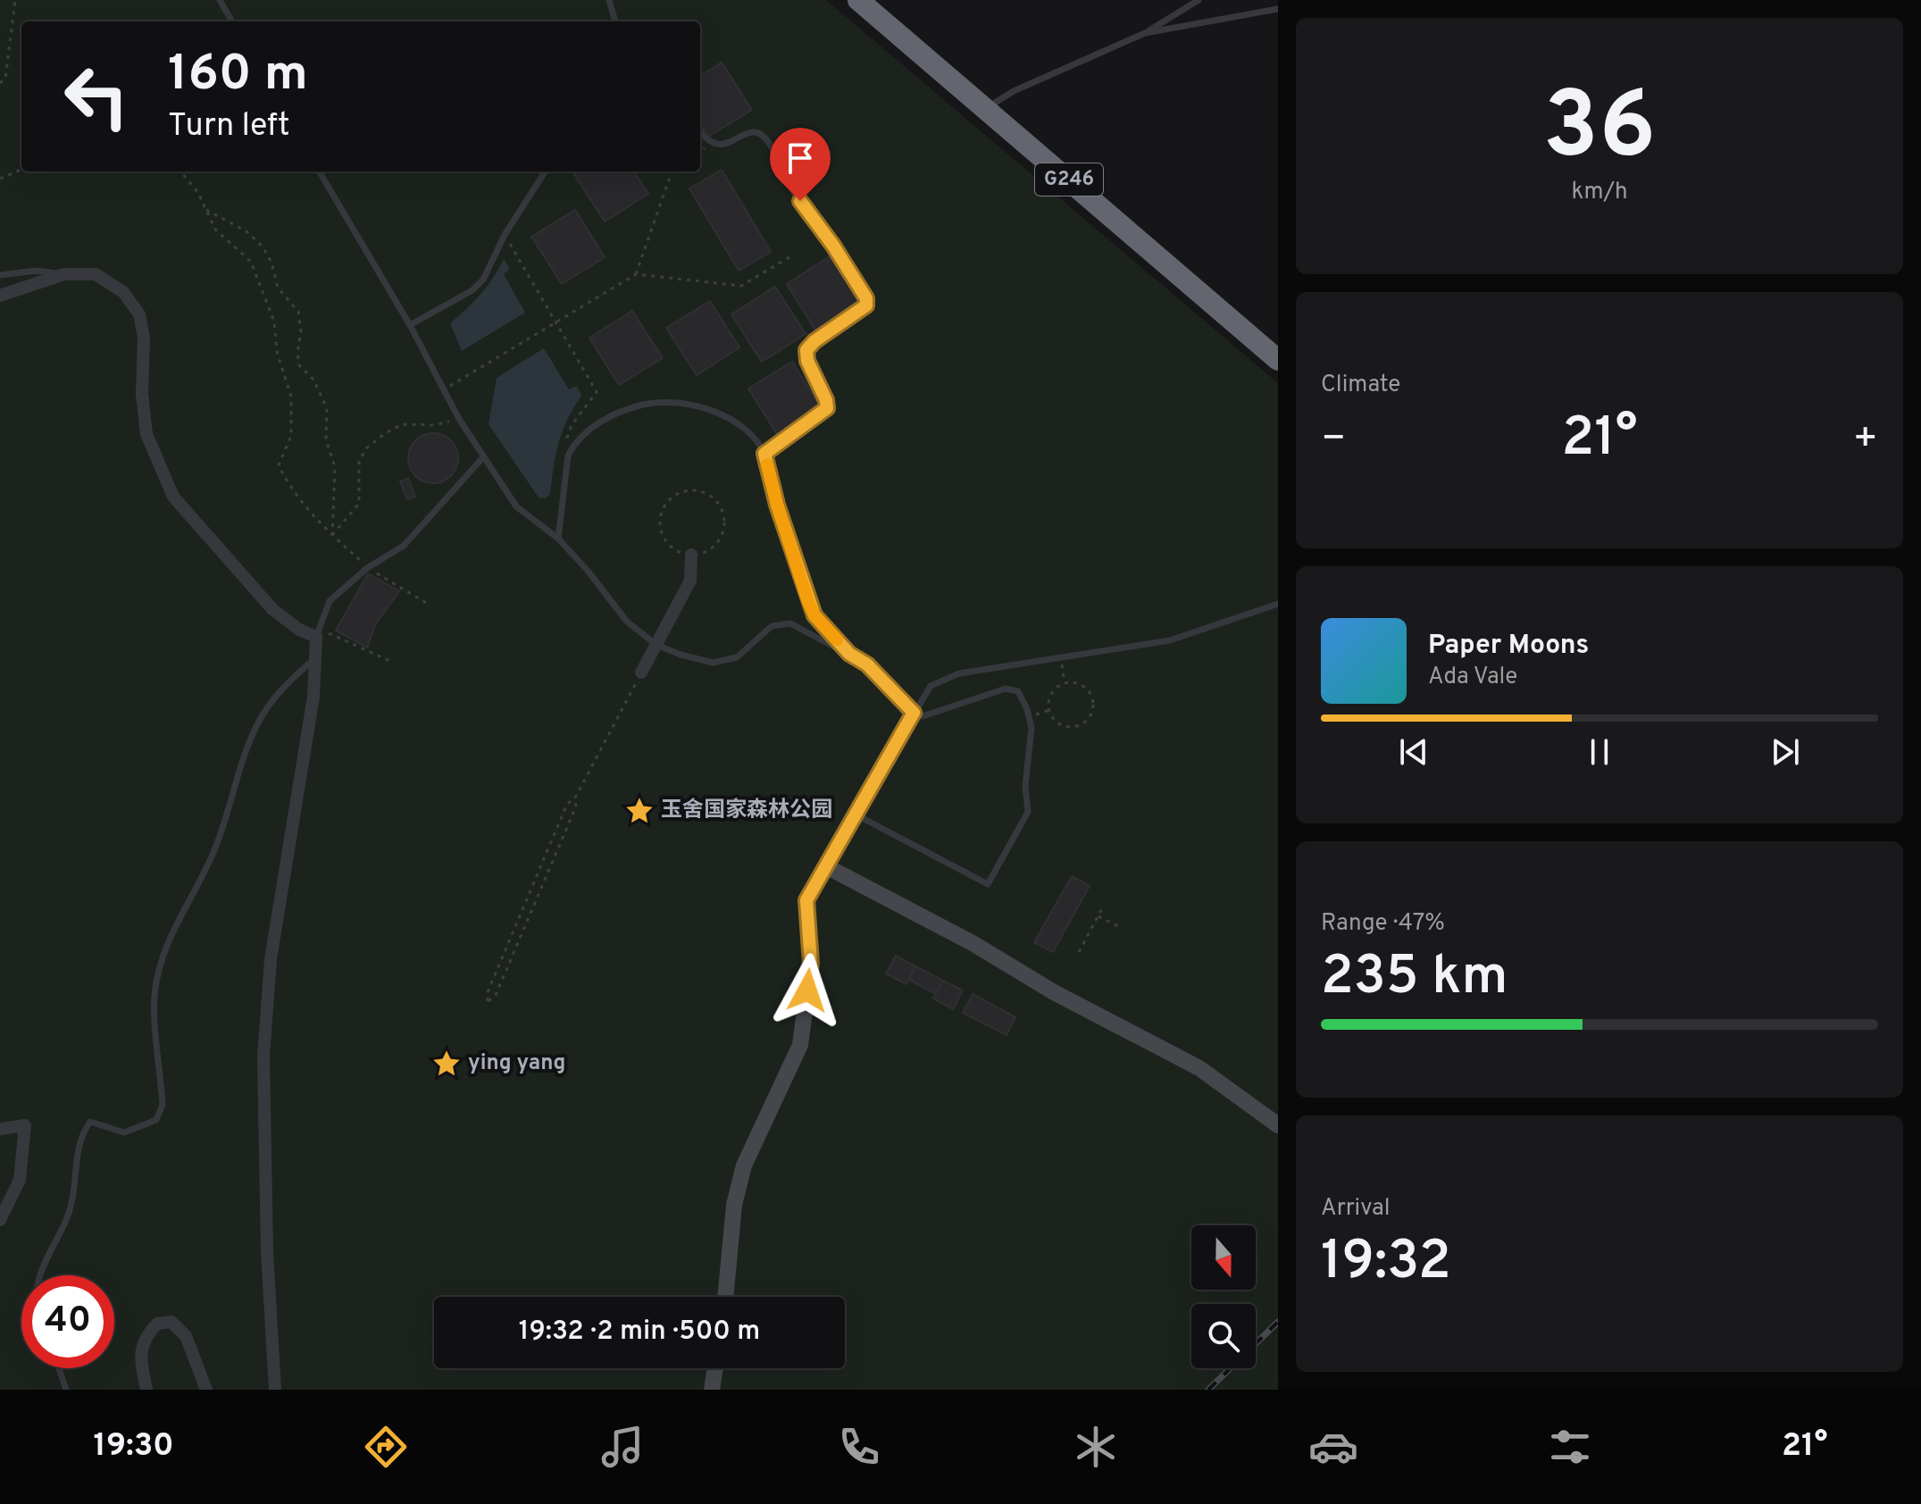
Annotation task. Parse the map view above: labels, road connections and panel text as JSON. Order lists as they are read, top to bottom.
{
  "streets": {
    "highway": ["G246"]
  },
  "places": {
    "place": ["玉舍国家森林公园", "ying yang"]
  },
  "north": "bottom",
  "page": {
    "tile": [
      ["36", "km/h"],
      "Climate",
      ["Range · 47%", "235 km"],
      ["Arrival", "19:32"]
    ],
    "turn": ["160 m", "Turn left"],
    "heat": ["−", "21°", "+"],
    "song": ["Paper Moons", "Ada Vale"],
    "limit": "40",
    "trip": "19:32 · 2 min · 500 m",
    "tabs": ["19:30", "21°"]
  }
}
